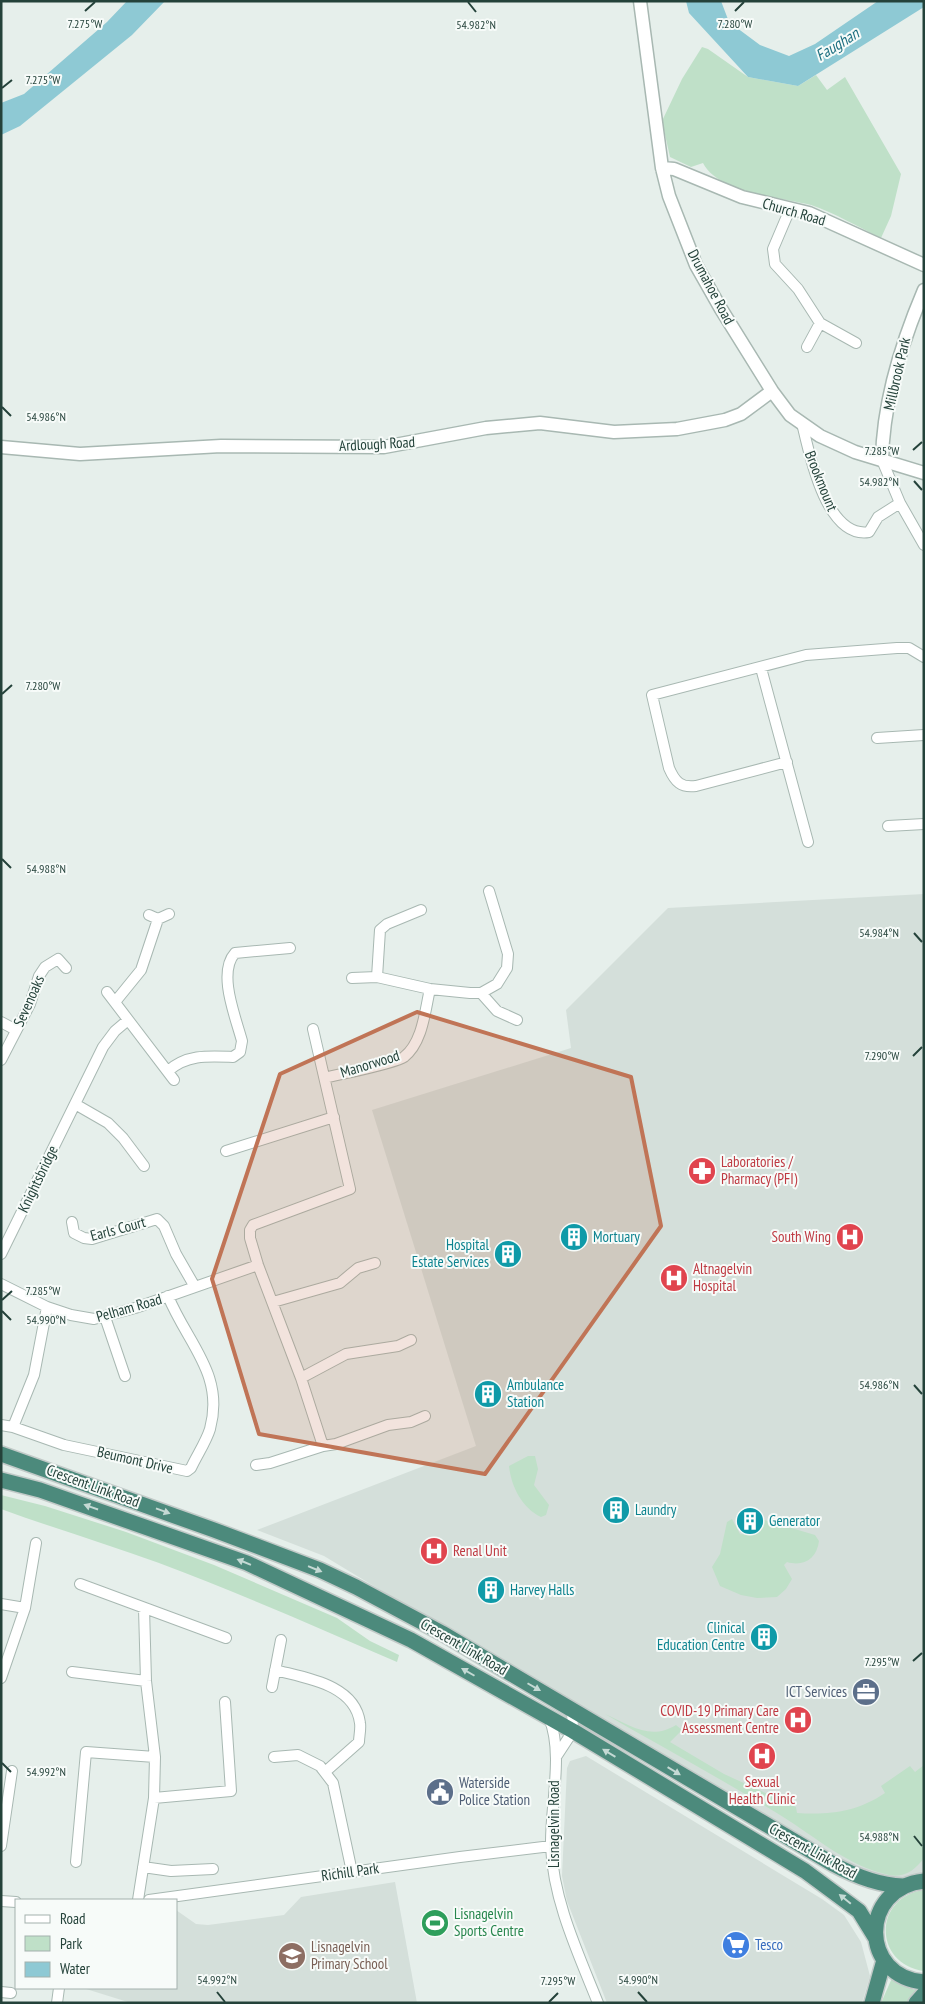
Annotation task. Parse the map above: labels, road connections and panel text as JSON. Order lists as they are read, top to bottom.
{
  "streets": {
    "highway": ["Crescent Link Road"],
    "street": [
      "Church Road",
      "Drumahoe Road",
      "Millbrook Park",
      "Ardlough Road",
      "Brookmount",
      "Sevenoaks",
      "Manorwood",
      "Knightsbridge",
      "Earls Court",
      "Pelham Road",
      "Beumont Drive",
      "Lisnagelvin Road",
      "Richill Park"
    ]
  },
  "crossings": [
    ["Church Road", "Drumahoe Road"],
    ["Drumahoe Road", "Millbrook Park"],
    ["Drumahoe Road", "Ardlough Road"],
    ["Drumahoe Road", "Brookmount"],
    ["Earls Court", "Pelham Road"],
    ["Pelham Road", "Beumont Drive"],
    ["Crescent Link Road", "Lisnagelvin Road"],
    ["Lisnagelvin Road", "Richill Park"]
  ],
  "water": ["Faughan"],
  "places": {
    "pharmacy": ["Laboratories / Pharmacy (PFI)"],
    "building": [
      "Mortuary",
      "Hospital Estate Services",
      "Ambulance Station",
      "Laundry",
      "Generator",
      "Harvey Halls",
      "Clinical Education Centre"
    ],
    "hospital": [
      "South Wing",
      "Altnagelvin Hospital",
      "Renal Unit",
      "COVID-19 Primary Care Assessment Centre",
      "Sexual Health Clinic"
    ],
    "office": ["ICT Services"],
    "public building": ["Waterside Police Station"],
    "sports": ["Lisnagelvin Sports Centre"],
    "supermarket": ["Tesco"],
    "school or university": ["Lisnagelvin Primary School"]
  },
  "legend": ["Road", "Park", "Water"],
  "coordinates": [
    "7.275°W",
    "7.280°W",
    "54.982°N",
    "54.986°N",
    "7.285°W",
    "54.988°N",
    "54.984°N",
    "7.290°W",
    "54.990°N",
    "7.295°W",
    "54.992°N"
  ]
}
